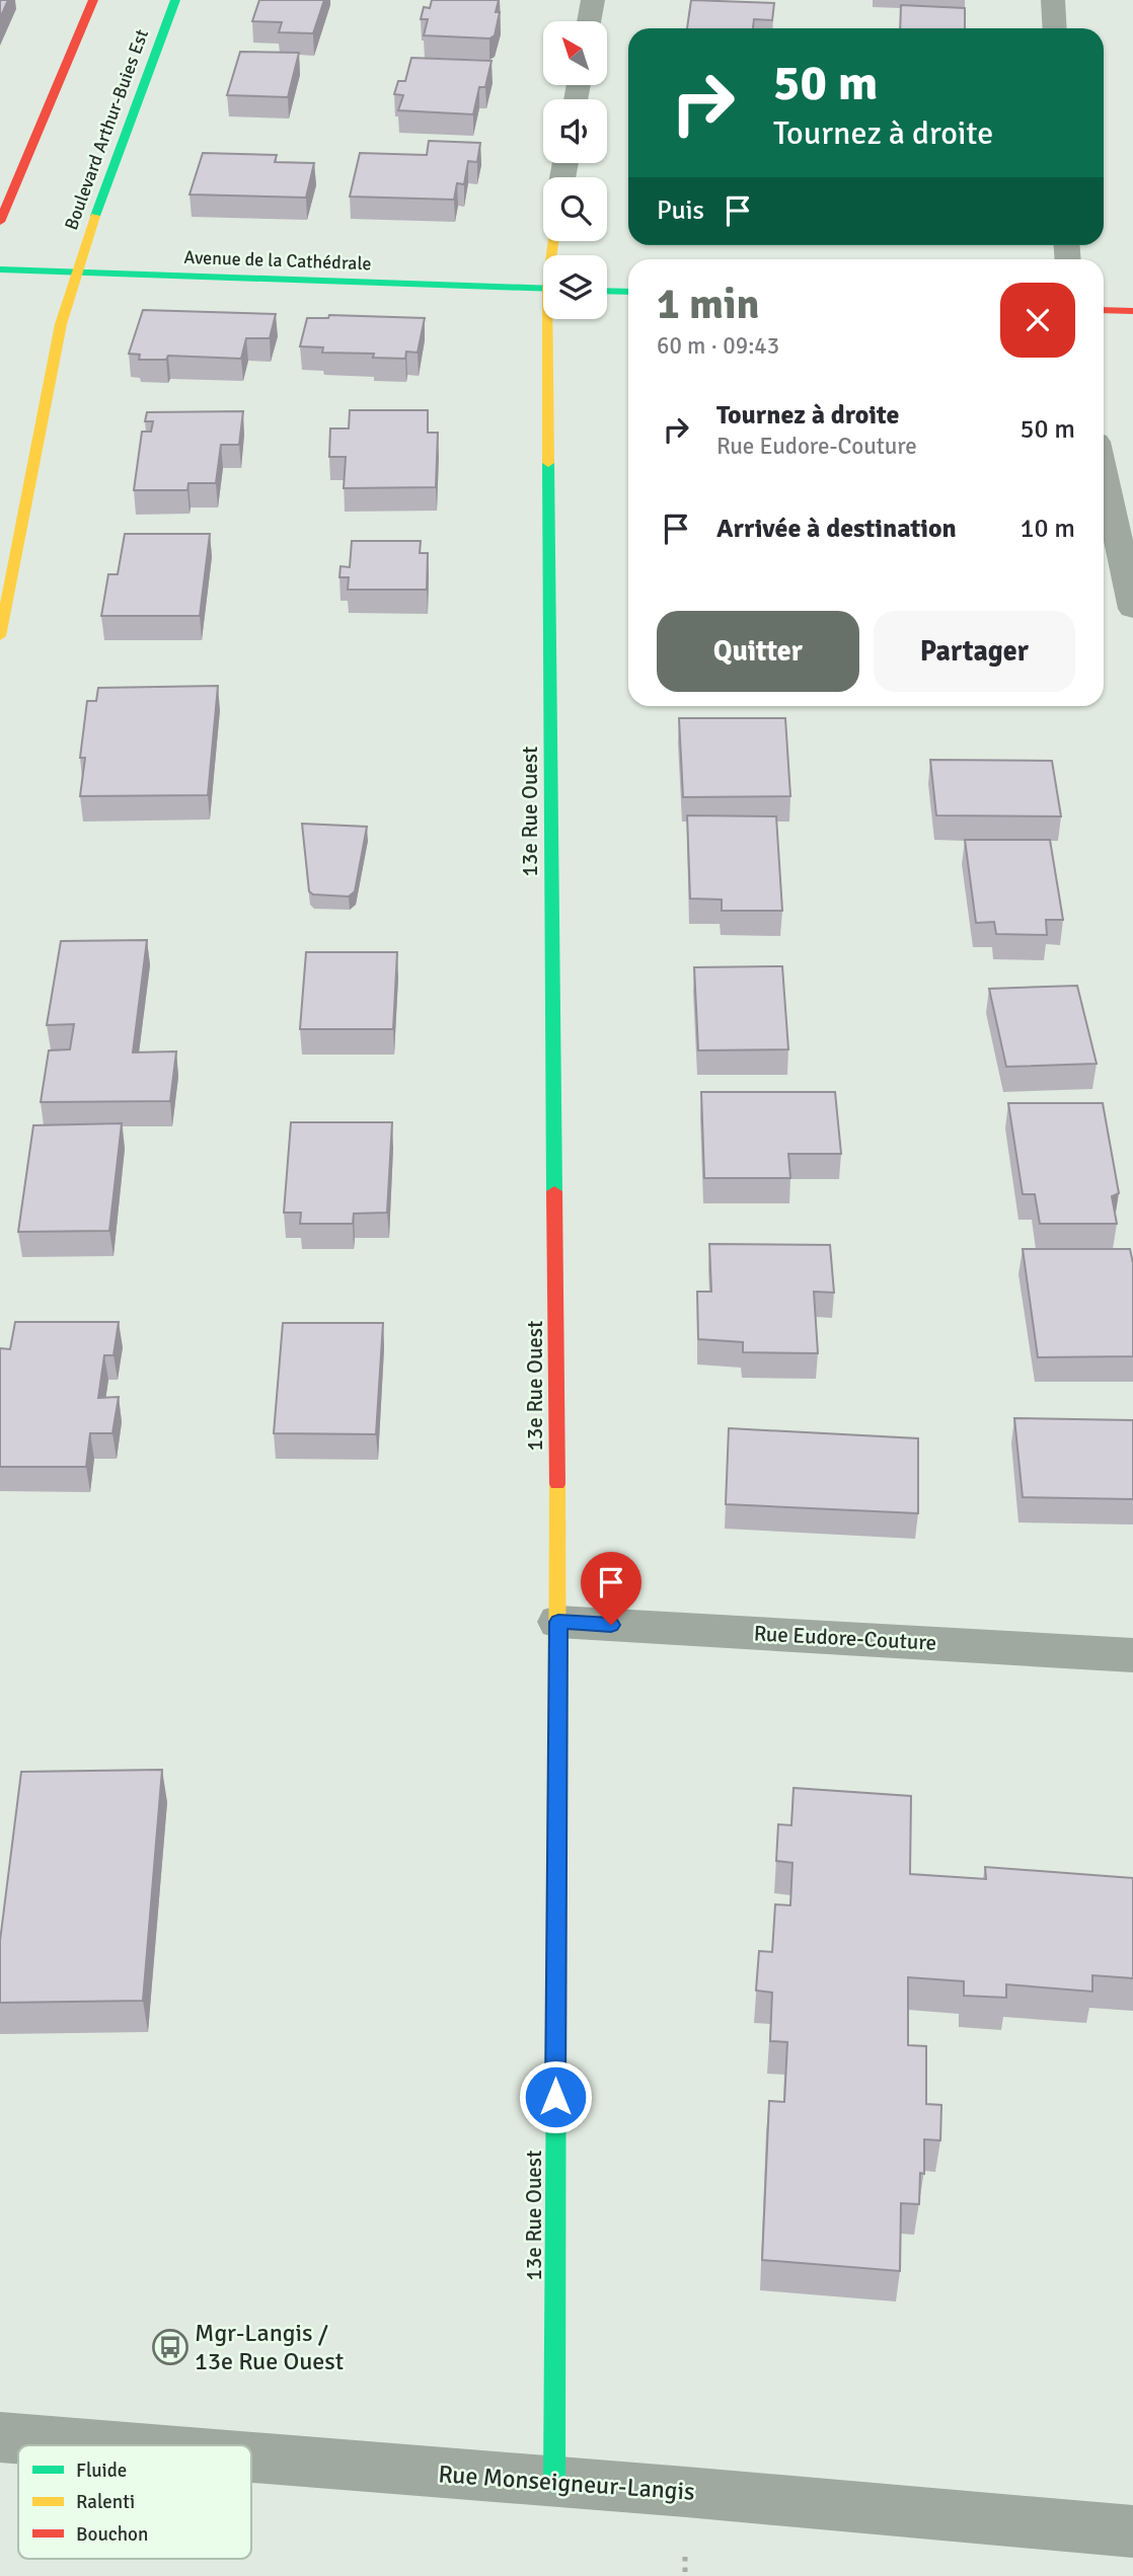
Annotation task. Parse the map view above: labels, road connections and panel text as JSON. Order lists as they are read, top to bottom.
{
  "streets": {
    "street": [
      "Boulevard Arthur-Buies Est",
      "Avenue de la Cathédrale",
      "13e Rue Ouest",
      "Rue Eudore-Couture",
      "Rue Monseigneur-Langis"
    ]
  },
  "crossings": [
    ["Boulevard Arthur-Buies Est", "Avenue de la Cathédrale"],
    ["13e Rue Ouest", "Rue Eudore-Couture"],
    ["13e Rue Ouest", "Rue Monseigneur-Langis"]
  ],
  "places": {
    "bus stop": ["Mgr-Langis / 13e Rue Ouest"]
  },
  "legend": ["Fluide", "Ralenti", "Bouchon"],
  "north": "top left",
  "page": {
    "turn": ["50 m", "Tournez à droite"],
    "then": "Puis",
    "heading": ["1 min", "60 m · 09:43"],
    "list": [
      {
        "name": "Tournez à droite",
        "note": "Rue Eudore-Couture",
        "value": "50 m"
      },
      {
        "name": "Arrivée à destination",
        "value": "10 m"
      }
    ],
    "buttons": ["Quitter", "Partager"]
  }
}
